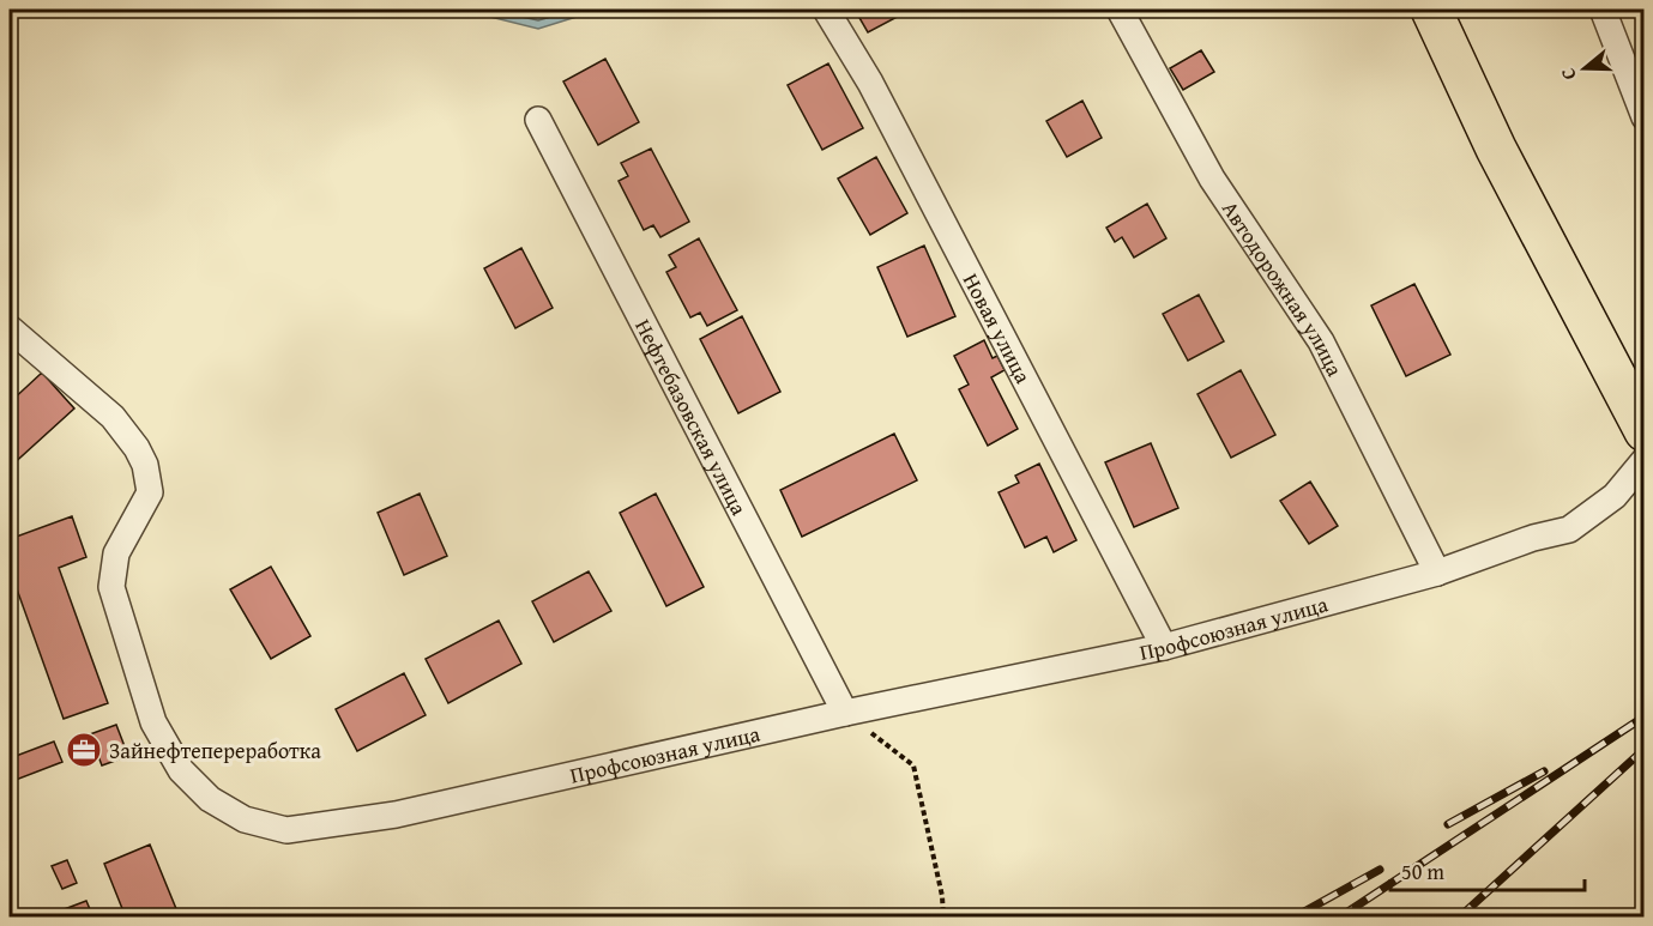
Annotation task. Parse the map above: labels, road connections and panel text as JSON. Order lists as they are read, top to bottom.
{
  "streets": {
    "street": [
      "Автодорожная улица",
      "Новая улица",
      "Нефтебазовская улица",
      "Профсоюзная улица"
    ]
  },
  "crossings": [
    ["Автодорожная улица", "Профсоюзная улица"],
    ["Новая улица", "Профсоюзная улица"],
    ["Нефтебазовская улица", "Профсоюзная улица"]
  ],
  "places": {
    "office": ["Зайнефтепереработка"]
  },
  "scale_bar": "50 m",
  "north": "left"
}
